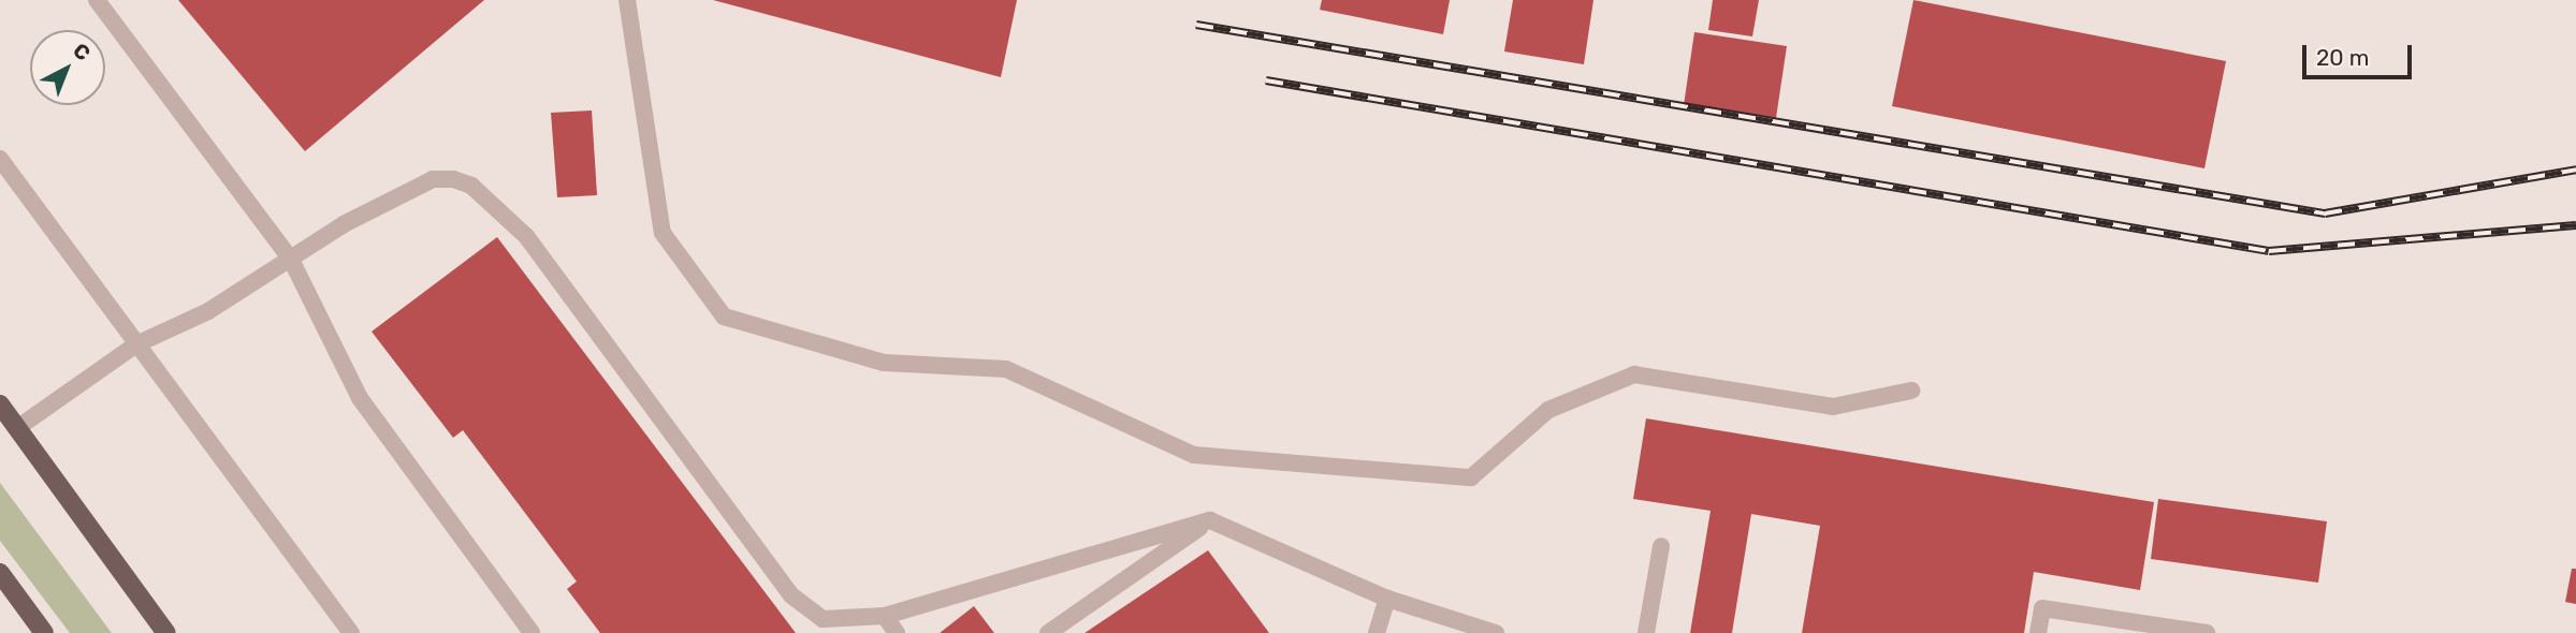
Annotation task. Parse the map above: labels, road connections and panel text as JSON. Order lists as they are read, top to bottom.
{
  "scale_bar": "20 m",
  "north": "top right"
}
